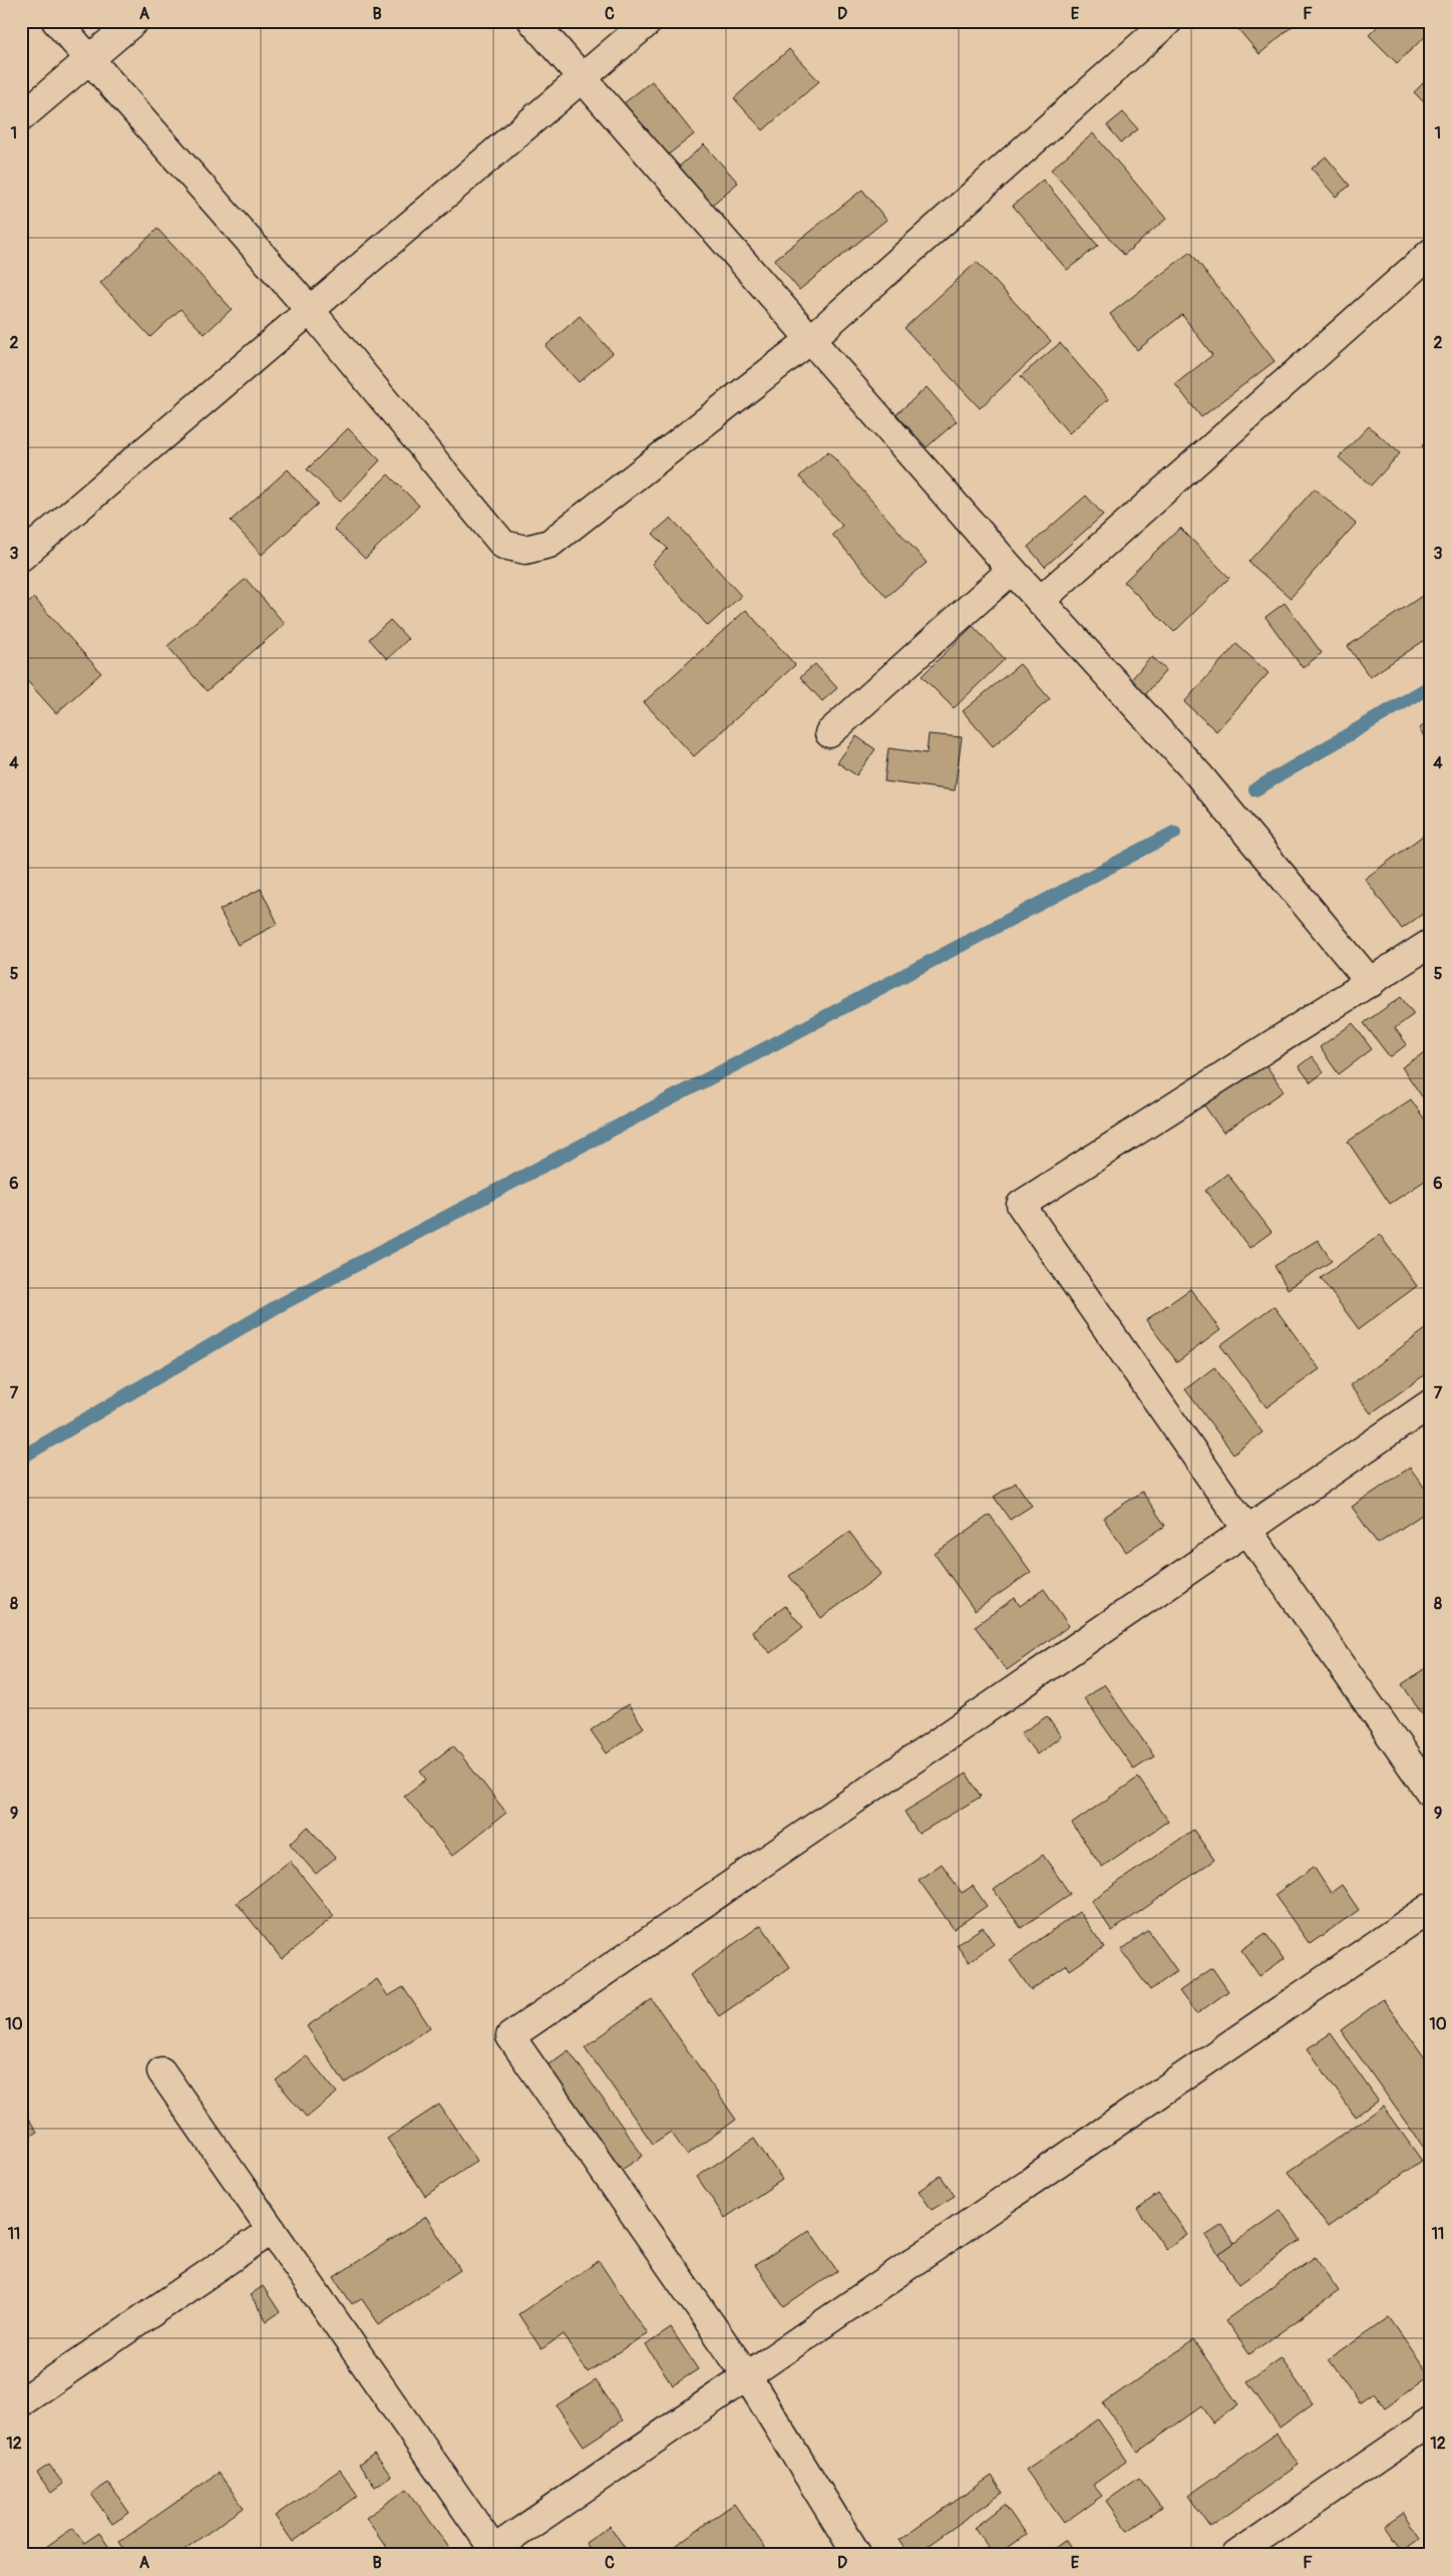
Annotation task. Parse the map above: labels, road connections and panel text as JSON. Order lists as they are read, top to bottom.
{
  "grid": {
    "columns": [
      "A",
      "B",
      "C",
      "D",
      "E",
      "F"
    ],
    "rows": [
      "1",
      "2",
      "3",
      "4",
      "5",
      "6",
      "7",
      "8",
      "9",
      "10",
      "11",
      "12"
    ]
  }
}
